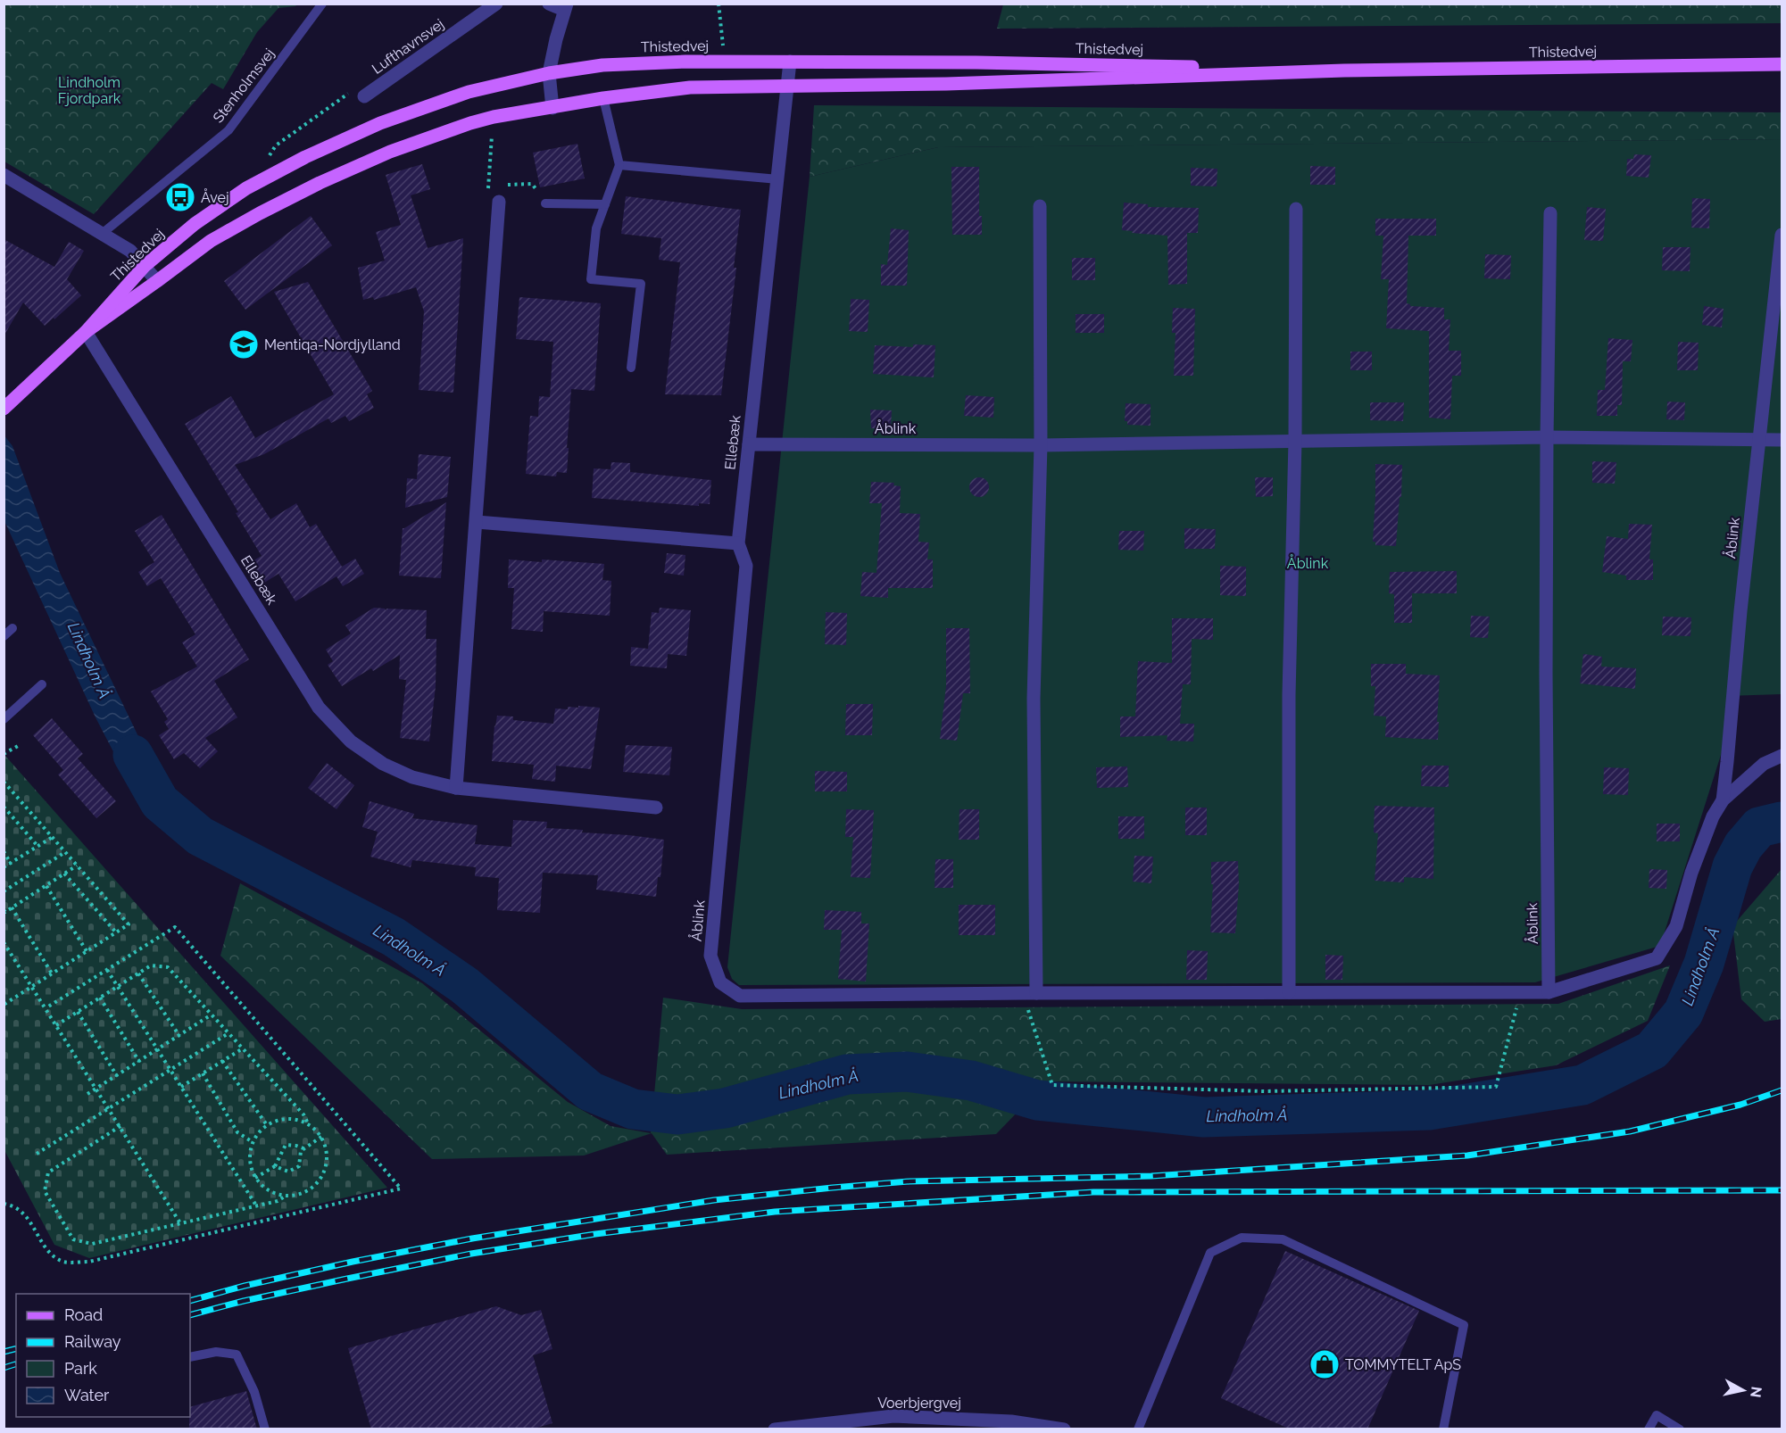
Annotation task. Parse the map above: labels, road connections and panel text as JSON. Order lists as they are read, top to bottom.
{
  "streets": {
    "main road": ["Thistedvej"],
    "street": [
      "Lufthavnsvej",
      "Åblink",
      "Ellebæk",
      "Voerbjergvej"
    ],
    "lane": ["Stenholmsvej"]
  },
  "crossings": [
    ["Thistedvej", "Ellebæk"],
    ["Åblink", "Ellebæk"]
  ],
  "water": ["Lindholm Å"],
  "parks": ["Lindholm Fjordpark", "Åblink"],
  "places": {
    "bus stop": ["Åvej"],
    "school or university": ["Mentiqa-Nordjylland"],
    "shop": ["TOMMYTELT ApS"]
  },
  "legend": [
    "Road",
    "Railway",
    "Park",
    "Water"
  ],
  "north": "right"
}
